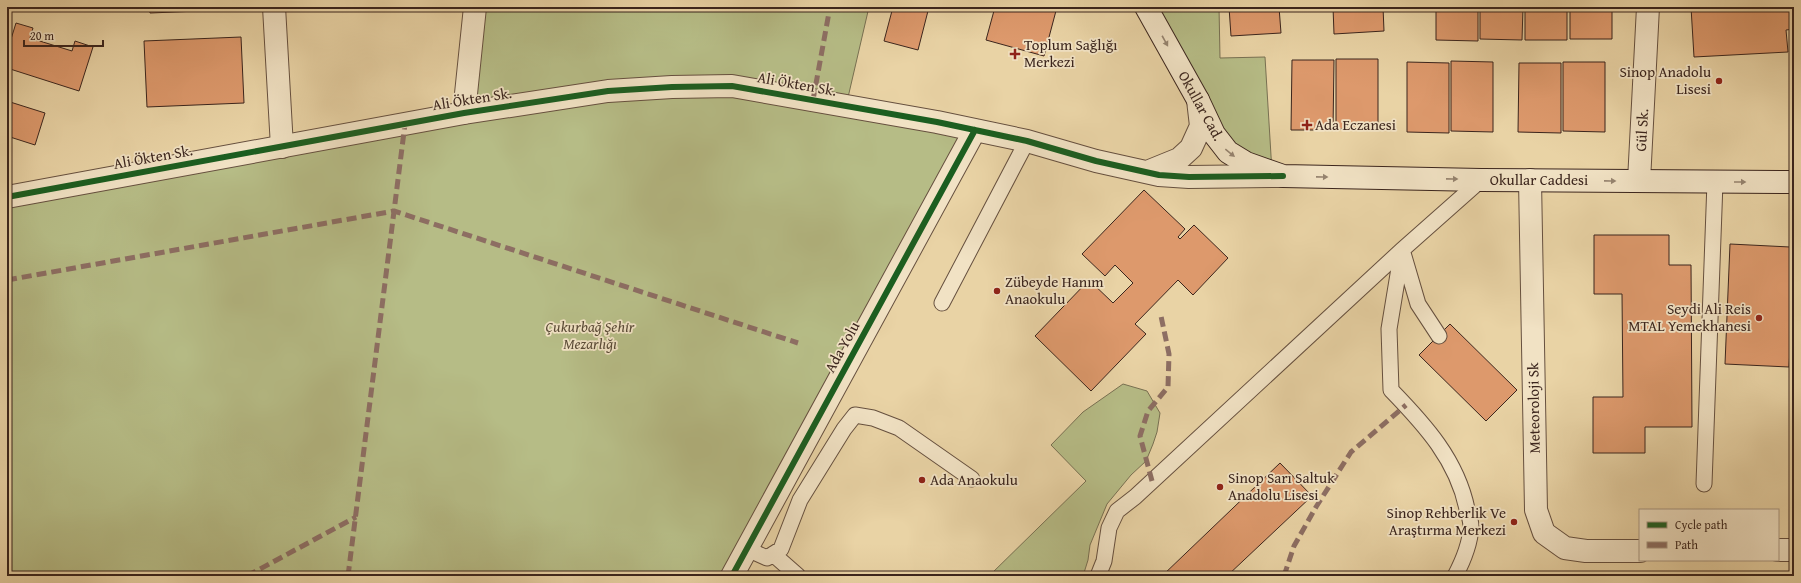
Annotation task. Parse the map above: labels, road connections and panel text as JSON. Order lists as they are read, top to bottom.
{
  "streets": {
    "street": [
      "Ali Ökten Sk.",
      "Okullar Cad.",
      "Gül Sk.",
      "Okullar Caddesi",
      "Ada Yolu",
      "Meteoroloji Sk"
    ]
  },
  "crossings": [
    ["Ali Ökten Sk.", "Okullar Caddesi"],
    ["Ali Ökten Sk.", "Ada Yolu"],
    ["Okullar Cad.", "Okullar Caddesi"],
    ["Gül Sk.", "Okullar Caddesi"],
    ["Okullar Caddesi", "Meteoroloji Sk"]
  ],
  "one_way": ["Okullar Cad.", "Okullar Caddesi"],
  "parks": ["Çukurbağ Şehir Mezarlığı"],
  "places": {
    "health": ["Toplum Sağlığı Merkezi", "Ada Eczanesi"],
    "other": [
      "Sinop Anadolu Lisesi",
      "Zübeyde Hanım Anaokulu",
      "Seydi Ali Reis MTAL Yemekhanesi",
      "Ada Anaokulu",
      "Sinop Sarı Saltuk Anadolu Lisesi",
      "Sinop Rehberlik Ve Araştırma Merkezi"
    ]
  },
  "legend": ["Cycle path", "Path"],
  "scale_bar": "20 m"
}
